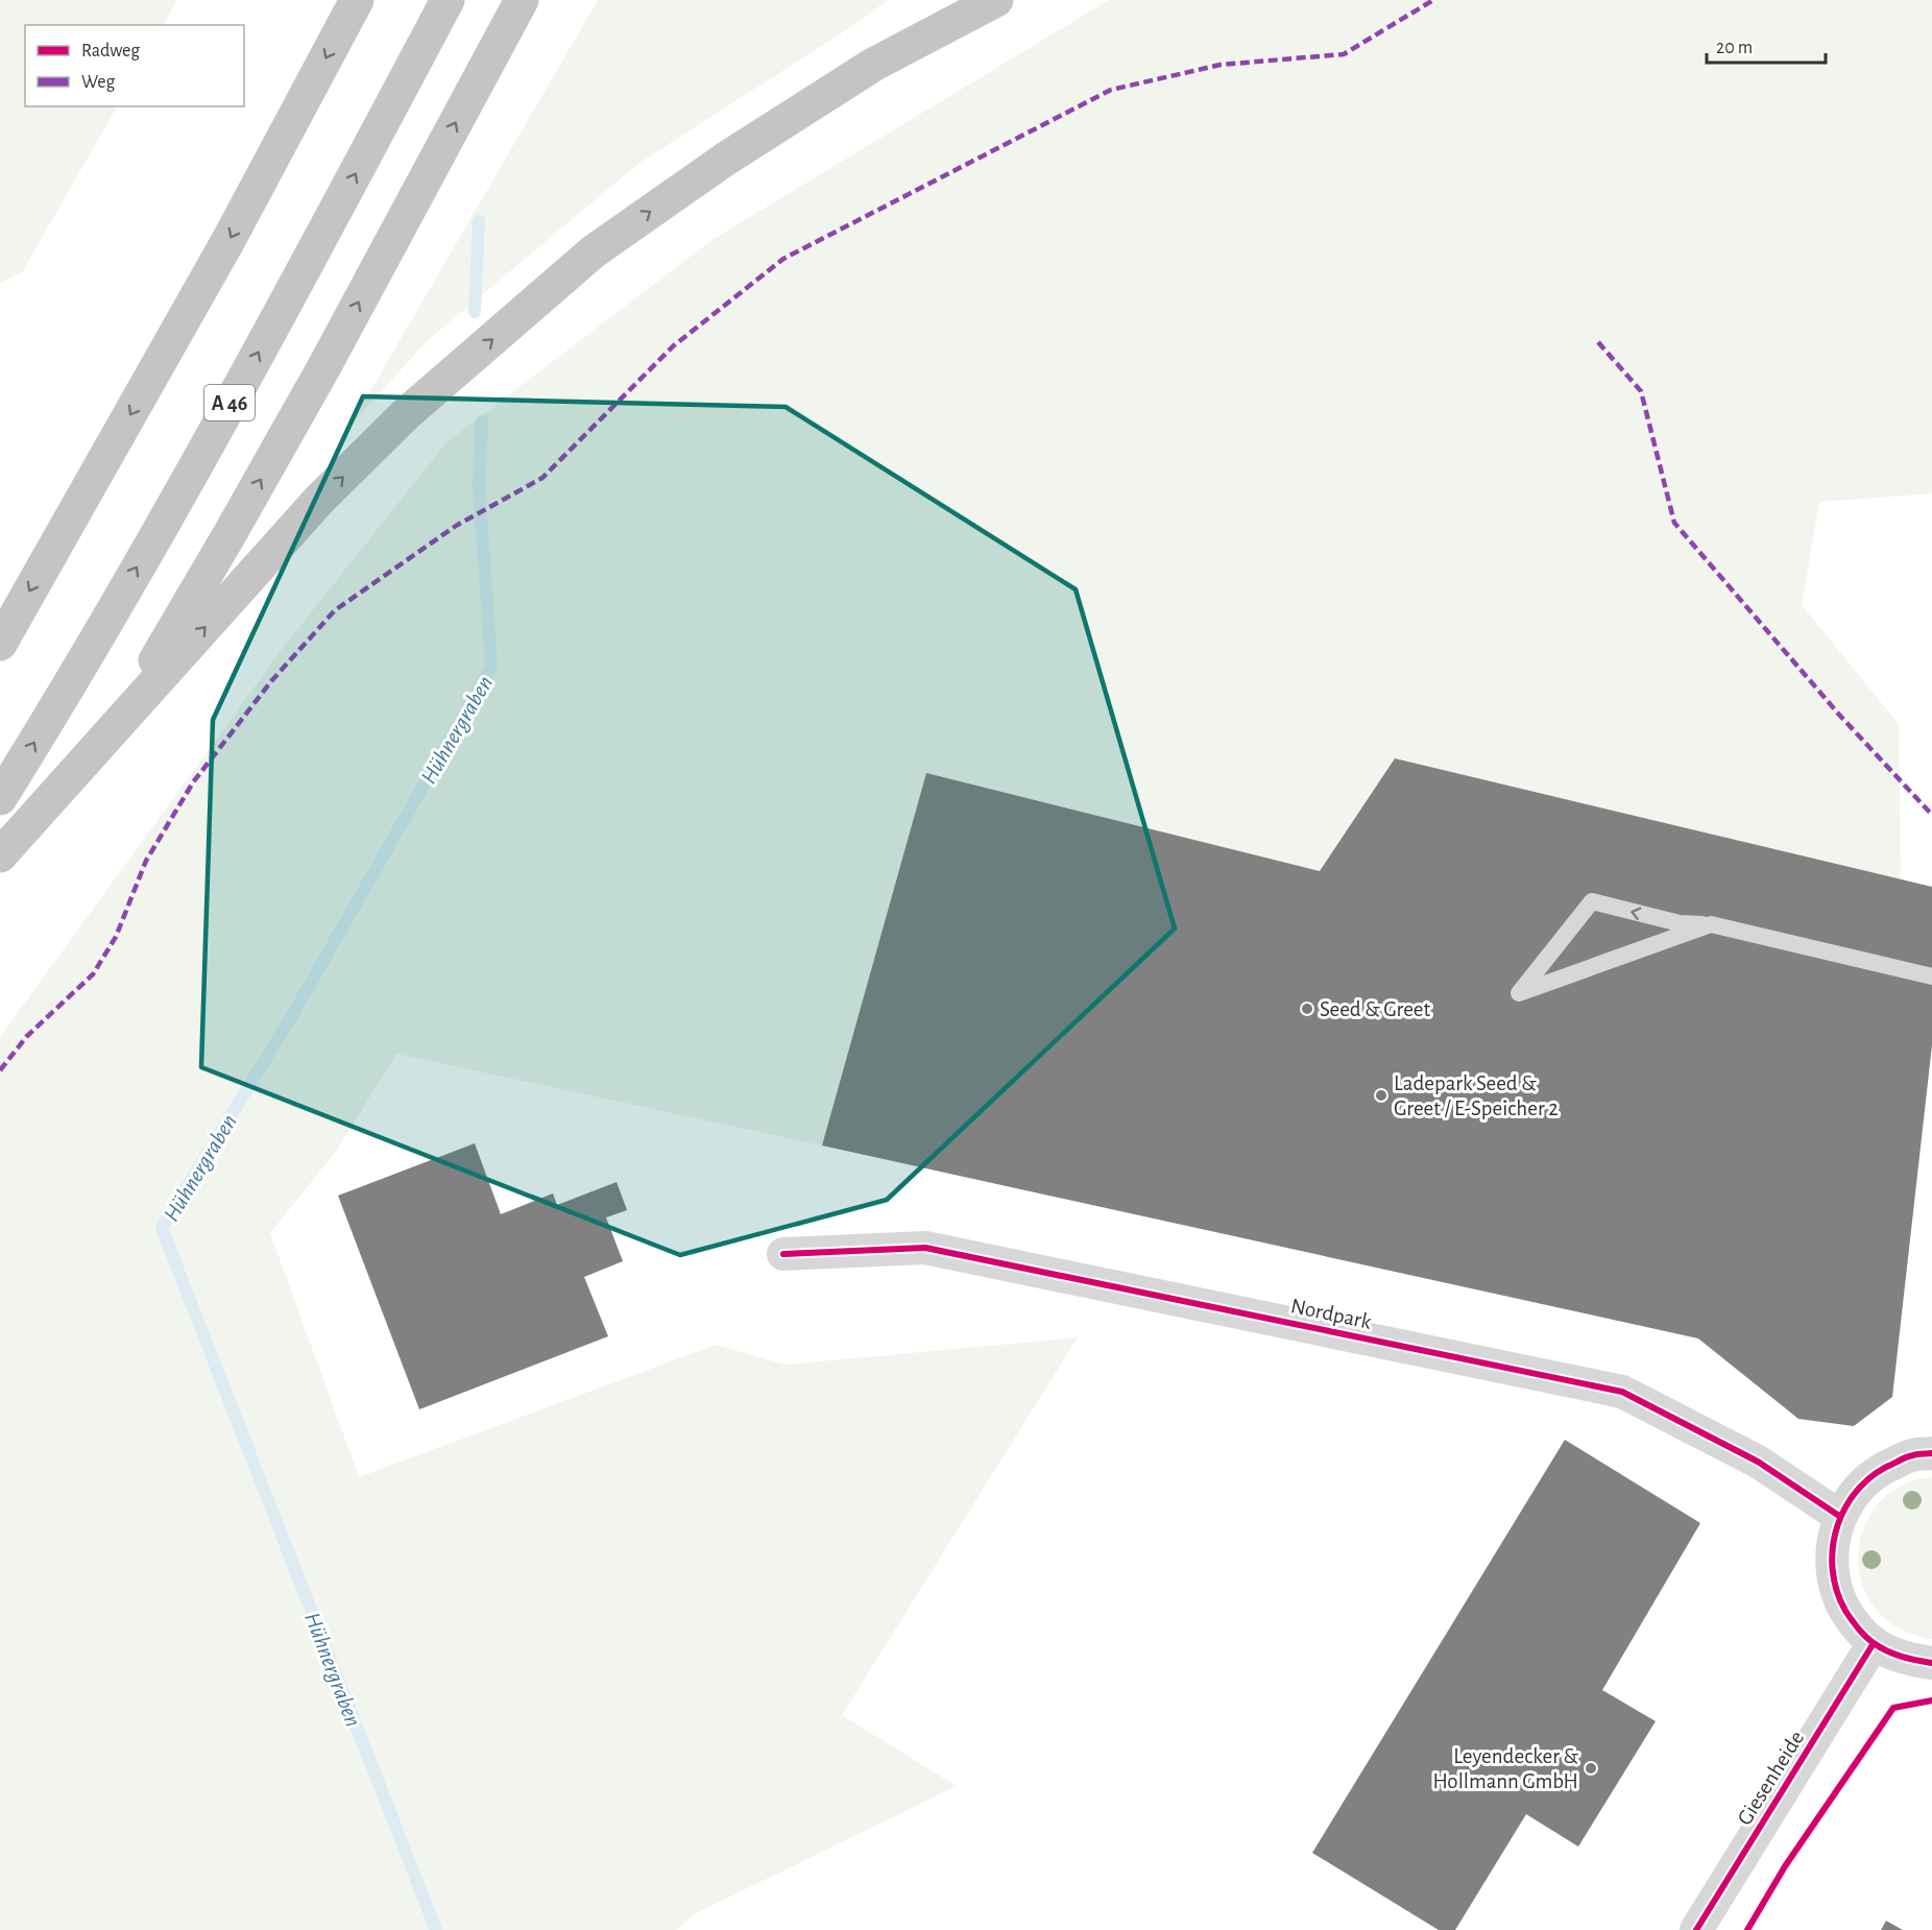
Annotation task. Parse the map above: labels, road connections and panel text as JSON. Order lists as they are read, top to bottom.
{
  "streets": {
    "highway": ["A 46"],
    "street": ["Nordpark", "Giesenheide"]
  },
  "water": ["Hühnergraben"],
  "places": ["Seed & Greet", "Ladepark Seed & Greet / E-Speicher 2", "Leyendecker & Hollmann GmbH"],
  "legend": ["Radweg", "Weg"],
  "scale_bar": "20 m"
}
